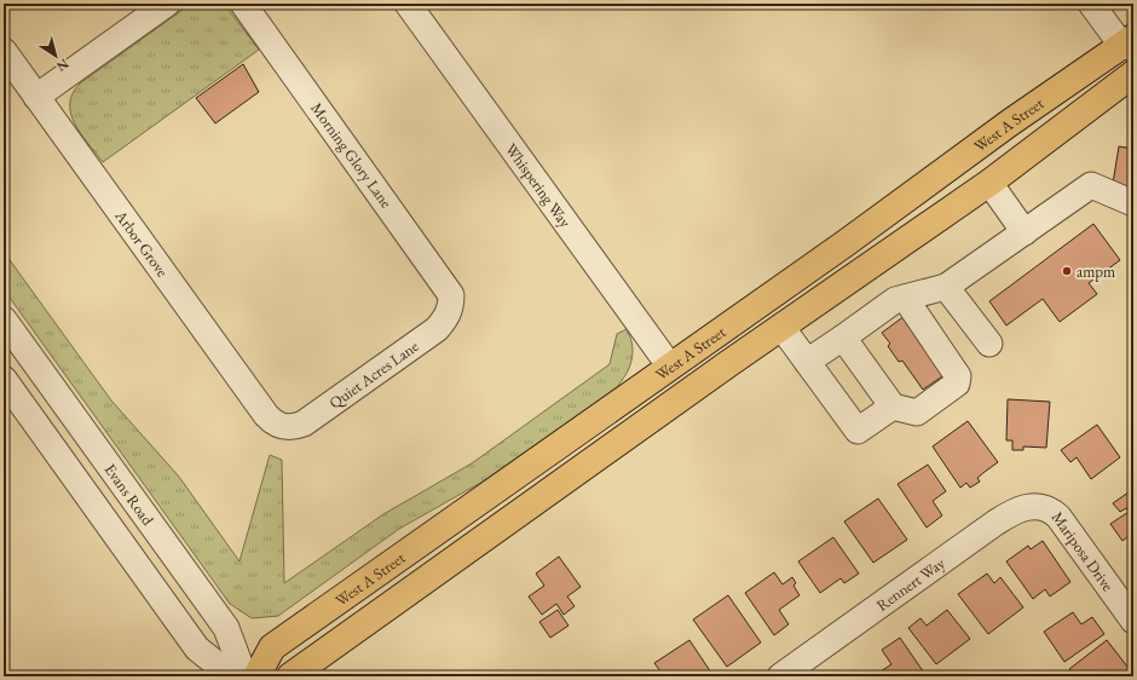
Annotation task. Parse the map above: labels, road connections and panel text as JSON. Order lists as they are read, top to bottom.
{
  "streets": {
    "main road": ["West A Street"],
    "street": [
      "Morning Glory Lane",
      "Whispering Way",
      "Arbor Grove",
      "Quiet Acres Lane",
      "Evans Road",
      "Mariposa Drive",
      "Rennert Way"
    ]
  },
  "crossings": [
    ["West A Street", "Whispering Way"],
    ["Morning Glory Lane", "Quiet Acres Lane"],
    ["Arbor Grove", "Quiet Acres Lane"],
    ["Mariposa Drive", "Rennert Way"]
  ],
  "places": ["ampm"],
  "north": "bottom right"
}
